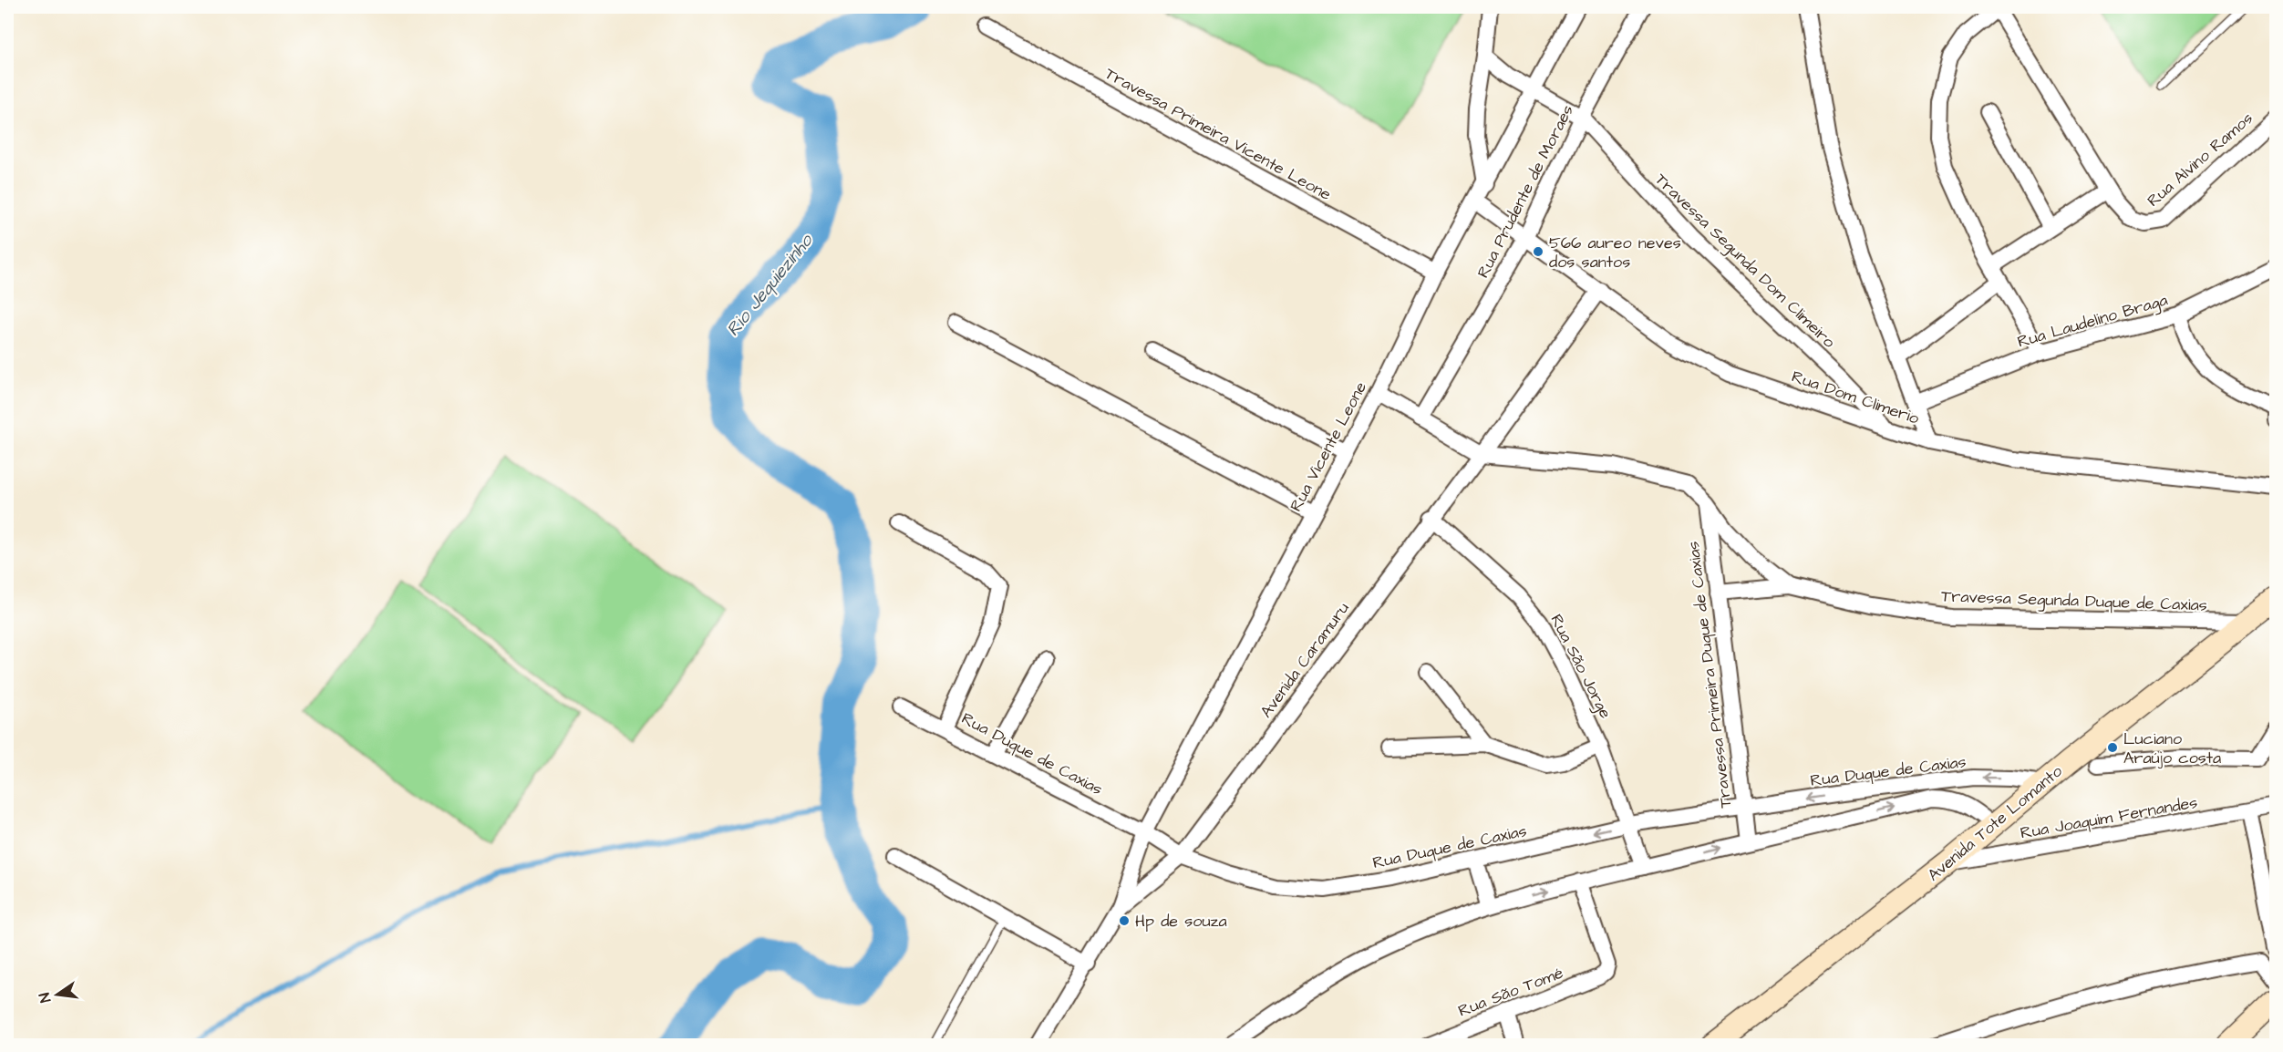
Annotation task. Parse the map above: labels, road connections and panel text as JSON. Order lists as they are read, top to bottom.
{
  "streets": {
    "main road": ["Avenida Tote Lomanto"],
    "street": [
      "Travessa Primeira Vicente Leone",
      "Rua Alvino Ramos",
      "Rua Prudente de Moraes",
      "Travessa Segunda Dom Climeiro",
      "Rua Laudelino Braga",
      "Rua Dom Climerio",
      "Rua Vicente Leone",
      "Travessa Segunda Duque de Caxias",
      "Avenida Caramuru",
      "Rua São Jorge",
      "Travessa Primeira Duque de Caxias",
      "Rua Duque de Caxias",
      "Rua Joaquim Fernandes",
      "Rua São Tomé"
    ]
  },
  "crossings": [
    ["Travessa Primeira Vicente Leone", "Rua Vicente Leone"],
    ["Rua Prudente de Moraes", "Travessa Segunda Dom Climeiro"],
    ["Rua Prudente de Moraes", "Rua Dom Climerio"],
    ["Rua Prudente de Moraes", "Travessa Segunda Duque de Caxias"],
    ["Travessa Segunda Dom Climeiro", "Rua Dom Climerio"],
    ["Travessa Segunda Dom Climeiro", "Rua Vicente Leone"],
    ["Rua Dom Climerio", "Rua Vicente Leone"],
    ["Rua Dom Climerio", "Avenida Caramuru"],
    ["Rua Vicente Leone", "Travessa Segunda Duque de Caxias"],
    ["Rua Vicente Leone", "Avenida Caramuru"],
    ["Rua Vicente Leone", "Rua Duque de Caxias"],
    ["Travessa Segunda Duque de Caxias", "Avenida Caramuru"],
    ["Travessa Segunda Duque de Caxias", "Travessa Primeira Duque de Caxias"],
    ["Travessa Segunda Duque de Caxias", "Avenida Tote Lomanto"],
    ["Avenida Caramuru", "Rua São Jorge"],
    ["Avenida Caramuru", "Rua Duque de Caxias"],
    ["Rua São Jorge", "Rua Duque de Caxias"],
    ["Travessa Primeira Duque de Caxias", "Rua Duque de Caxias"],
    ["Rua Duque de Caxias", "Avenida Tote Lomanto"],
    ["Rua Duque de Caxias", "Rua São Tomé"],
    ["Rua Joaquim Fernandes", "Avenida Tote Lomanto"]
  ],
  "water": ["Rio Jequiezinho"],
  "places": ["566 aureo neves dos santos", "Luciano Araújo costa", "Hp de souza"],
  "north": "left"
}
